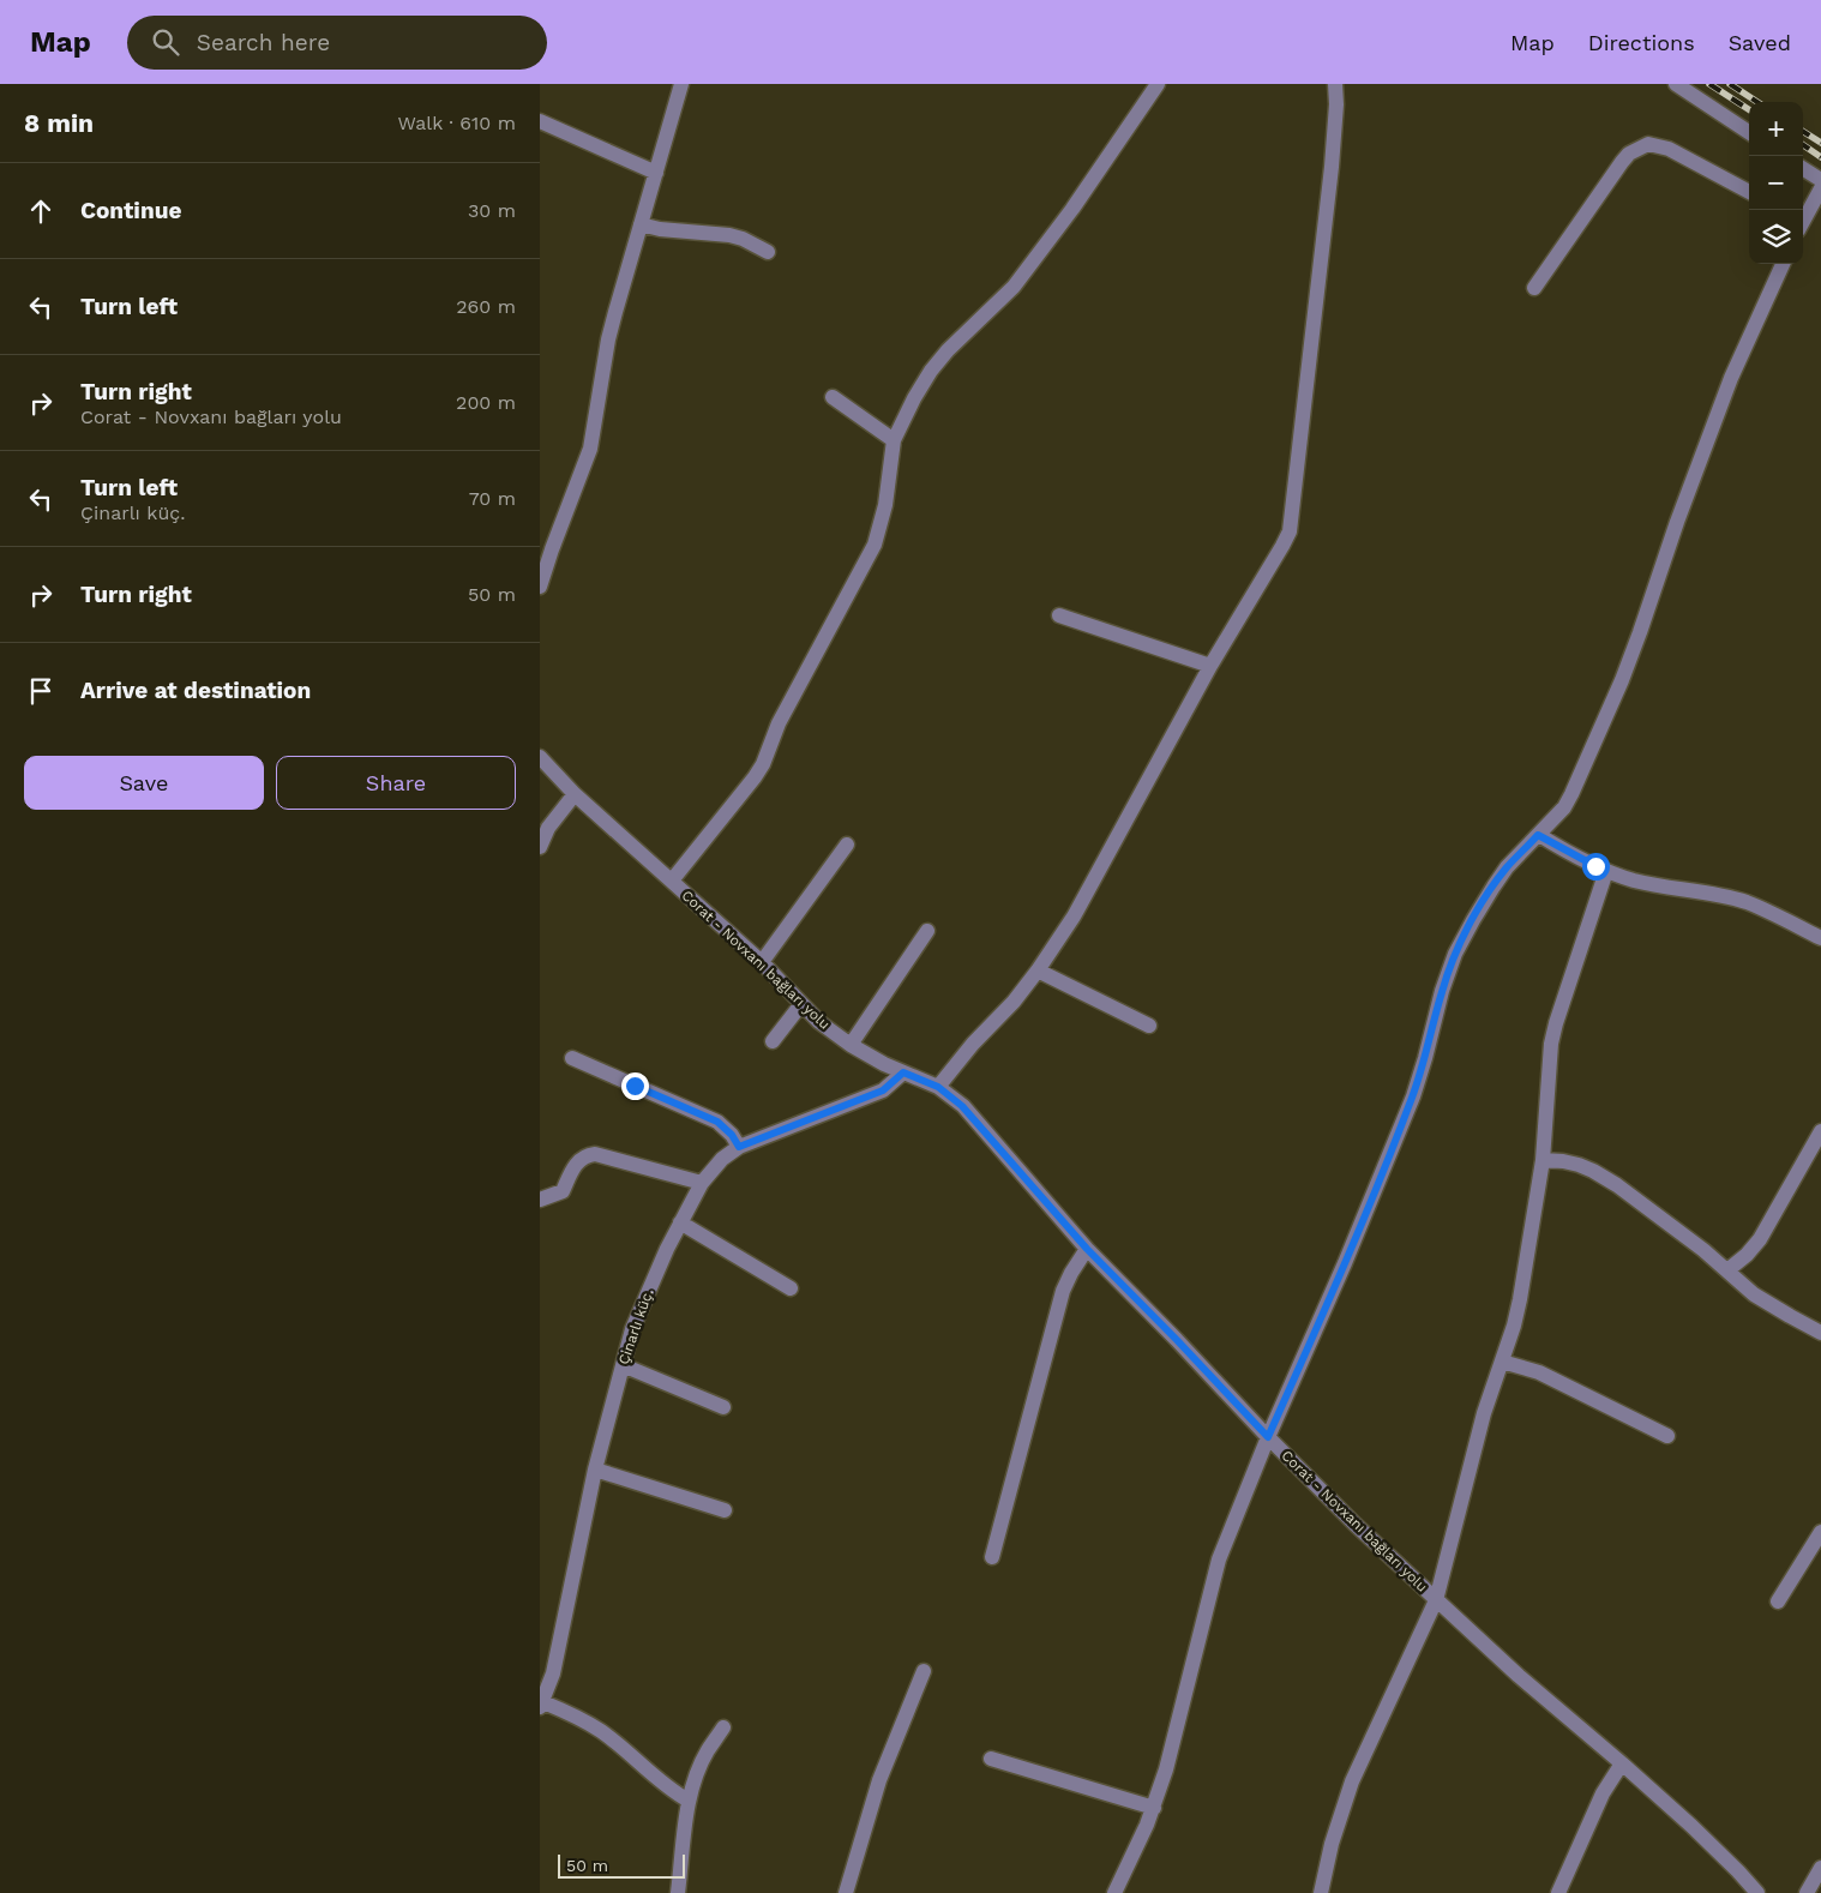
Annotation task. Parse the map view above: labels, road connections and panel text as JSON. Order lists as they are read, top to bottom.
{
  "streets": {
    "street": ["Corat - Novxanı bağları yolu", "Çinarlı küç."]
  },
  "crossings": [
    ["Corat - Novxanı bağları yolu", "Çinarlı küç."]
  ],
  "scale_bar": "50 m",
  "page": {
    "header": "Map",
    "search": "Search here",
    "nav": ["Map", "Directions", "Saved"],
    "heading": ["8 min", "Walk · 610 m"],
    "map_buttons": ["+", "−"],
    "list": [
      ["Continue", "30 m"],
      ["Turn left", "260 m"],
      ["Turn right", "Corat - Novxanı bağları yolu", "200 m"],
      ["Turn left", "Çinarlı küç.", "70 m"],
      ["Turn right", "50 m"],
      "Arrive at destination"
    ],
    "buttons": ["Save", "Share"],
    "scale": "50 m"
  }
}
